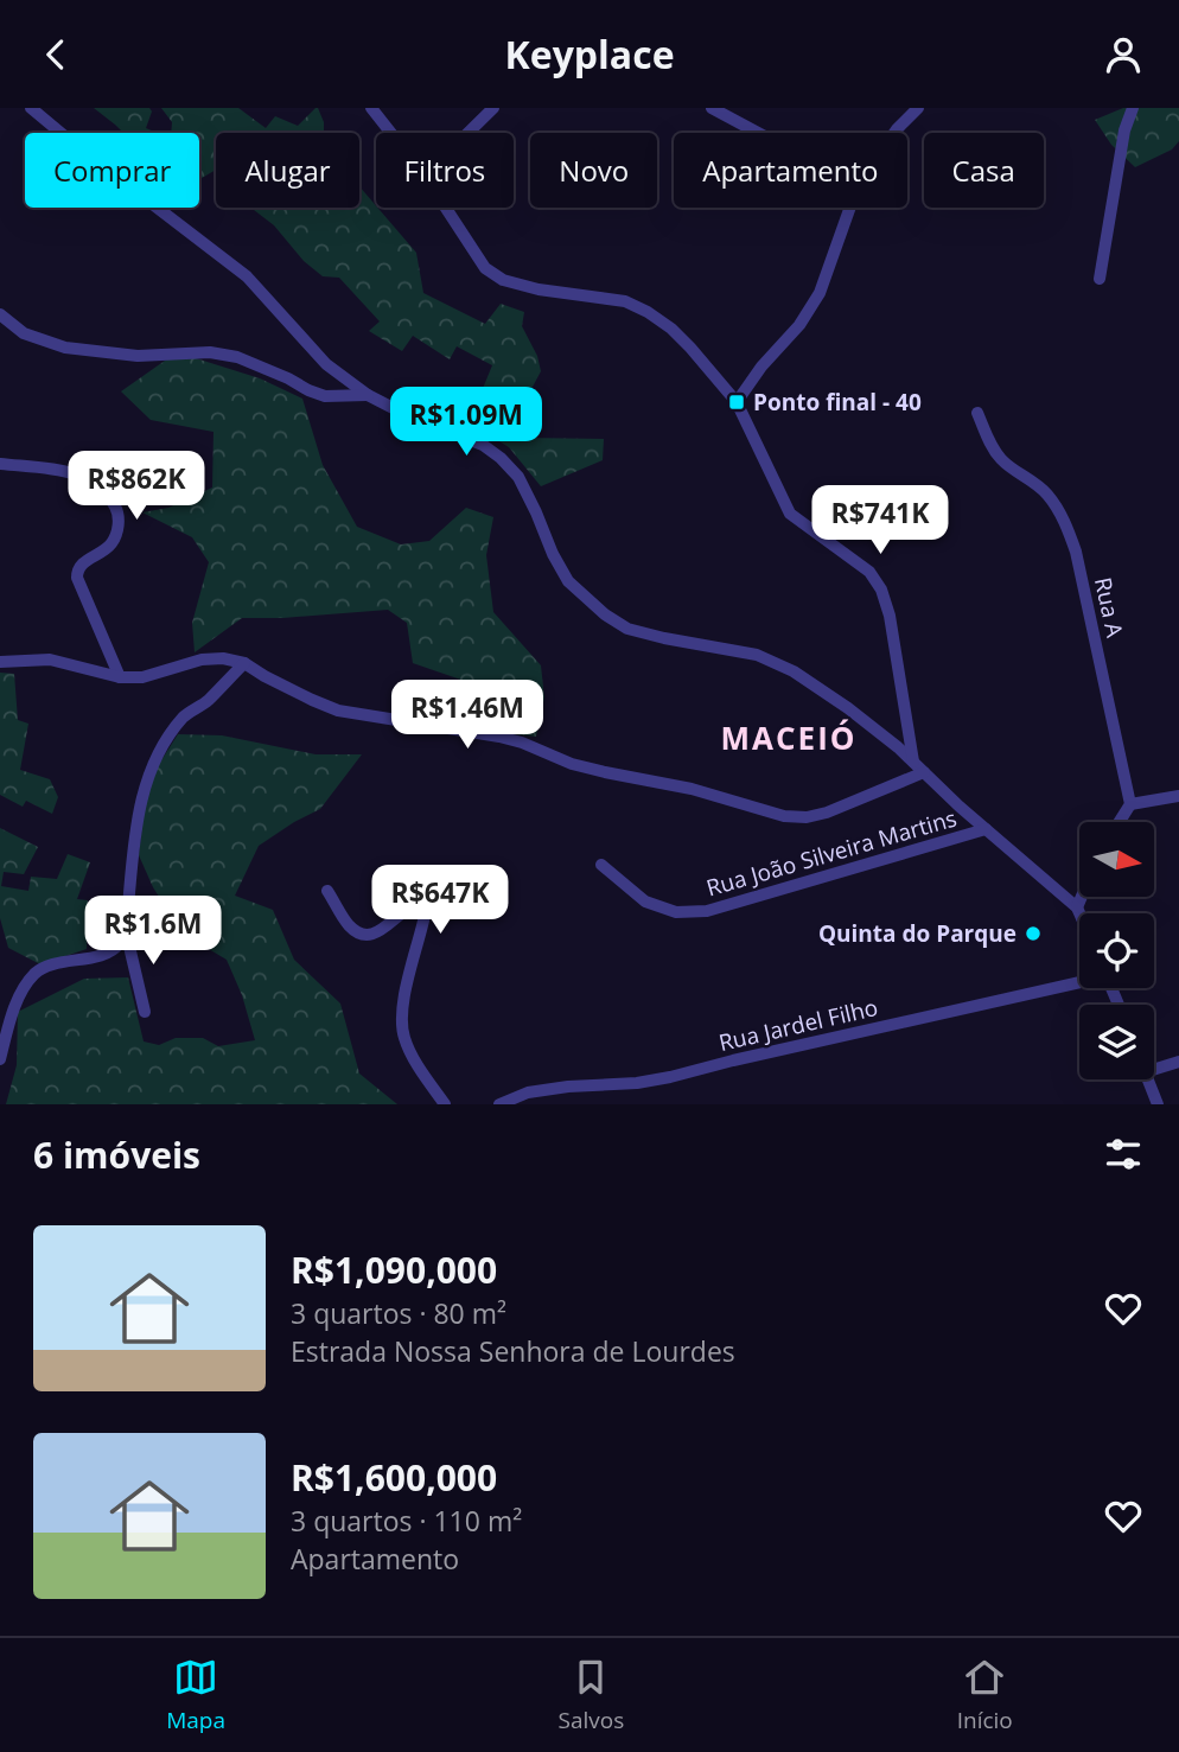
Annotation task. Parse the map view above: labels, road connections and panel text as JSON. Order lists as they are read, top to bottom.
{
  "streets": {
    "street": ["Rua A", "Rua João Silveira Martins", "Rua Jardel Filho"]
  },
  "districts": ["MACEIÓ"],
  "places": {
    "transit": ["Ponto final - 40"],
    "other": ["Quinta do Parque"]
  },
  "north": "right",
  "page": {
    "header": "Keyplace",
    "chip": [
      "Comprar",
      "Alugar",
      "Filtros",
      "Novo",
      "Apartamento",
      "Casa"
    ],
    "price": [
      "R$1.09M",
      "R$862K",
      "R$741K",
      "R$1.46M",
      "R$647K",
      "R$1.6M"
    ],
    "heading": "6 imóveis",
    "list": [
      {
        "name": "R$1,090,000",
        "note": "3 quartos · 80 m² · Estrada Nossa Senhora de Lourdes"
      },
      {
        "name": "R$1,600,000",
        "note": "3 quartos · 110 m² · Apartamento"
      }
    ],
    "tabs": ["Mapa", "Salvos", "Início"]
  }
}
